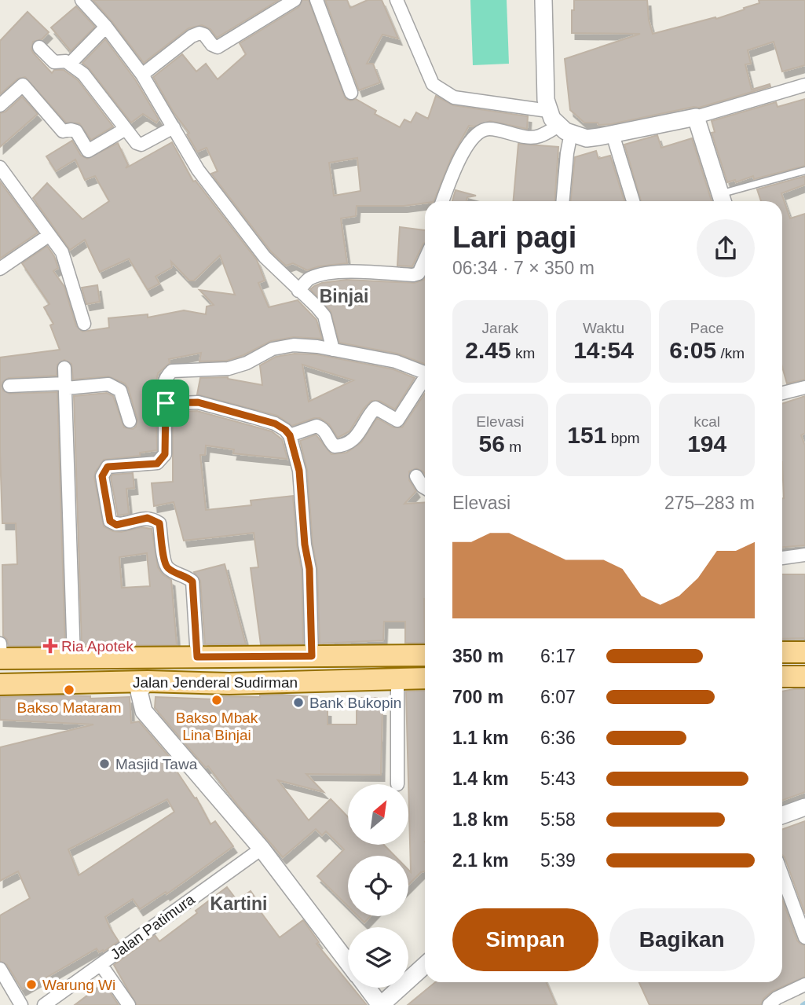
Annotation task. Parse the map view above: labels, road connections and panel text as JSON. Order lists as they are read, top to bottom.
{
  "streets": {
    "main road": ["Jalan Jenderal Sudirman"],
    "street": ["Jalan Patimura"]
  },
  "districts": ["Binjai", "Kartini"],
  "places": {
    "health": ["Ria Apotek"],
    "other": [
      "Bakso Mataram",
      "Bakso Mbak Lina Binjai",
      "Bank Bukopin",
      "Masjid Tawa",
      "Warung Wi"
    ]
  },
  "north": "top right",
  "page": {
    "heading": ["Lari pagi", "06:34 · 7 × 350 m"],
    "stats": [
      ["Jarak", "2.45 km"],
      ["Waktu", "14:54"],
      ["Pace", "6:05 /km"],
      ["Elevasi", "56 m"],
      ["151 bpm"],
      ["kcal", "194"]
    ],
    "chart": ["Elevasi", "275–283 m"],
    "list": [
      {
        "name": "350 m",
        "note": "6:17"
      },
      {
        "name": "700 m",
        "note": "6:07"
      },
      {
        "name": "1.1 km",
        "note": "6:36"
      },
      {
        "name": "1.4 km",
        "note": "5:43"
      },
      {
        "name": "1.8 km",
        "note": "5:58"
      },
      {
        "name": "2.1 km",
        "note": "5:39"
      }
    ],
    "buttons": ["Simpan", "Bagikan"]
  }
}
